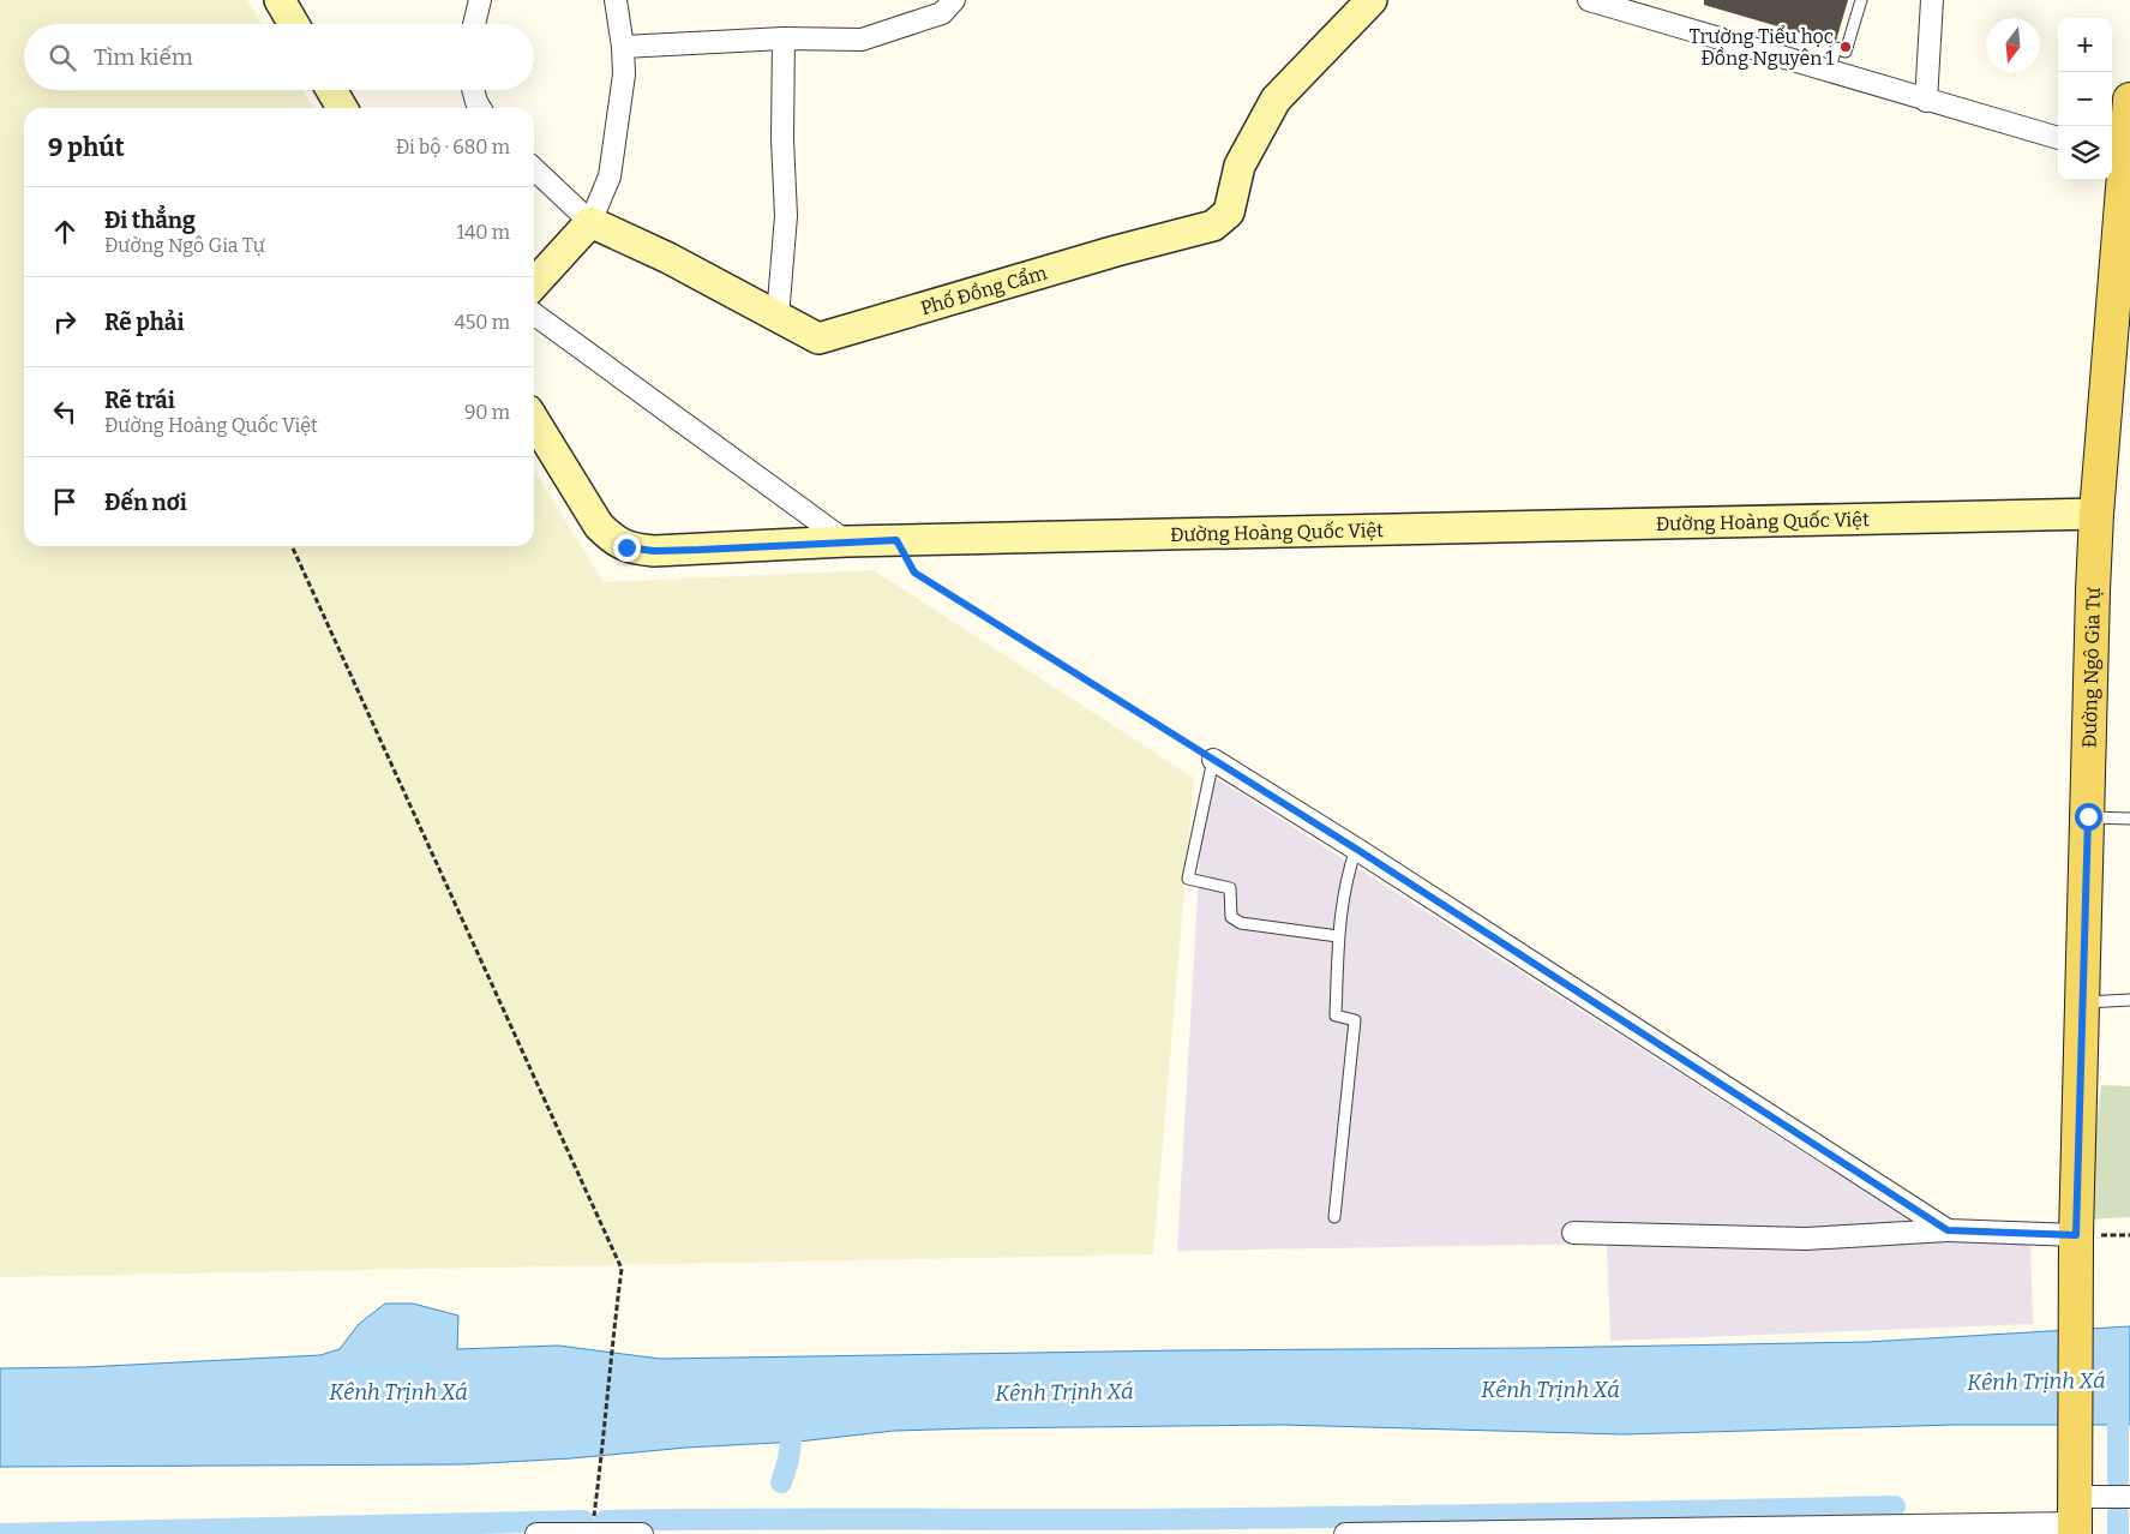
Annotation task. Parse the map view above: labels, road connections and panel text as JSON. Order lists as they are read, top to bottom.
{
  "streets": {
    "main road": ["Đường Ngô Gia Tự"],
    "street": ["Phố Đồng Cẩm", "Đường Hoàng Quốc Việt"]
  },
  "crossings": [
    ["Đường Hoàng Quốc Việt", "Đường Ngô Gia Tự"]
  ],
  "water": ["Kênh Trịnh Xá"],
  "places": ["Trường Tiểu học Đồng Nguyên 1"],
  "north": "bottom",
  "page": {
    "map_buttons": ["+", "−"],
    "search": "Tìm kiếm",
    "heading": ["9 phút", "Đi bộ · 680 m"],
    "list": [
      ["Đi thẳng", "Đường Ngô Gia Tự", "140 m"],
      ["Rẽ phải", "450 m"],
      ["Rẽ trái", "Đường Hoàng Quốc Việt", "90 m"],
      "Đến nơi"
    ]
  }
}
